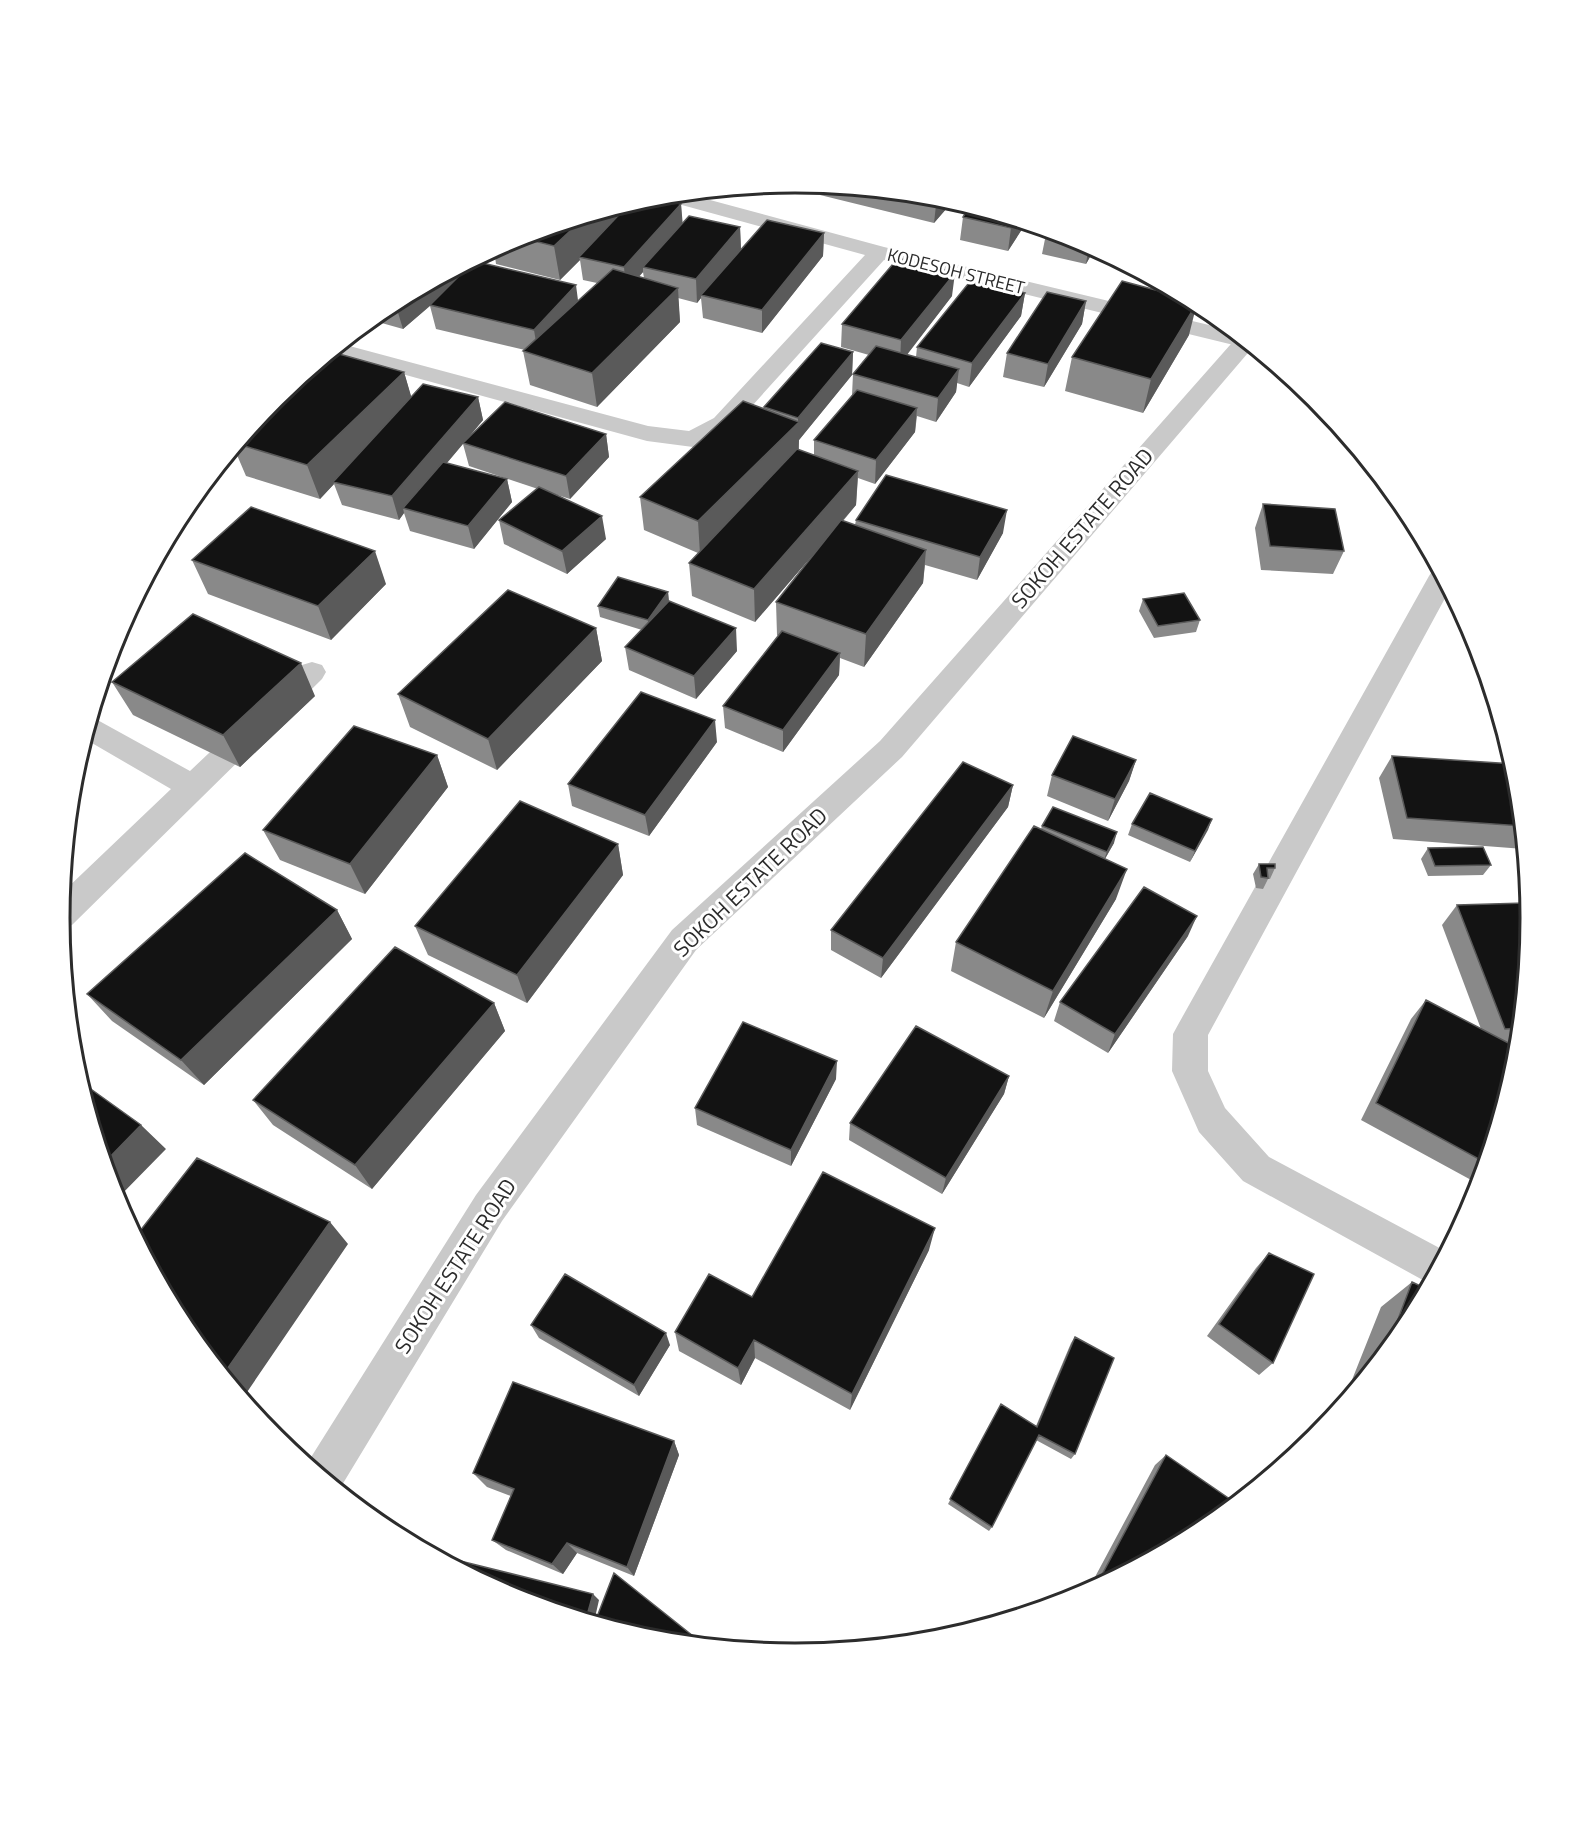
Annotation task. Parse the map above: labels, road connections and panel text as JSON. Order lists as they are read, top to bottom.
{
  "streets": {
    "street": ["KODESOH STREET", "SOKOH ESTATE ROAD"]
  }
}
